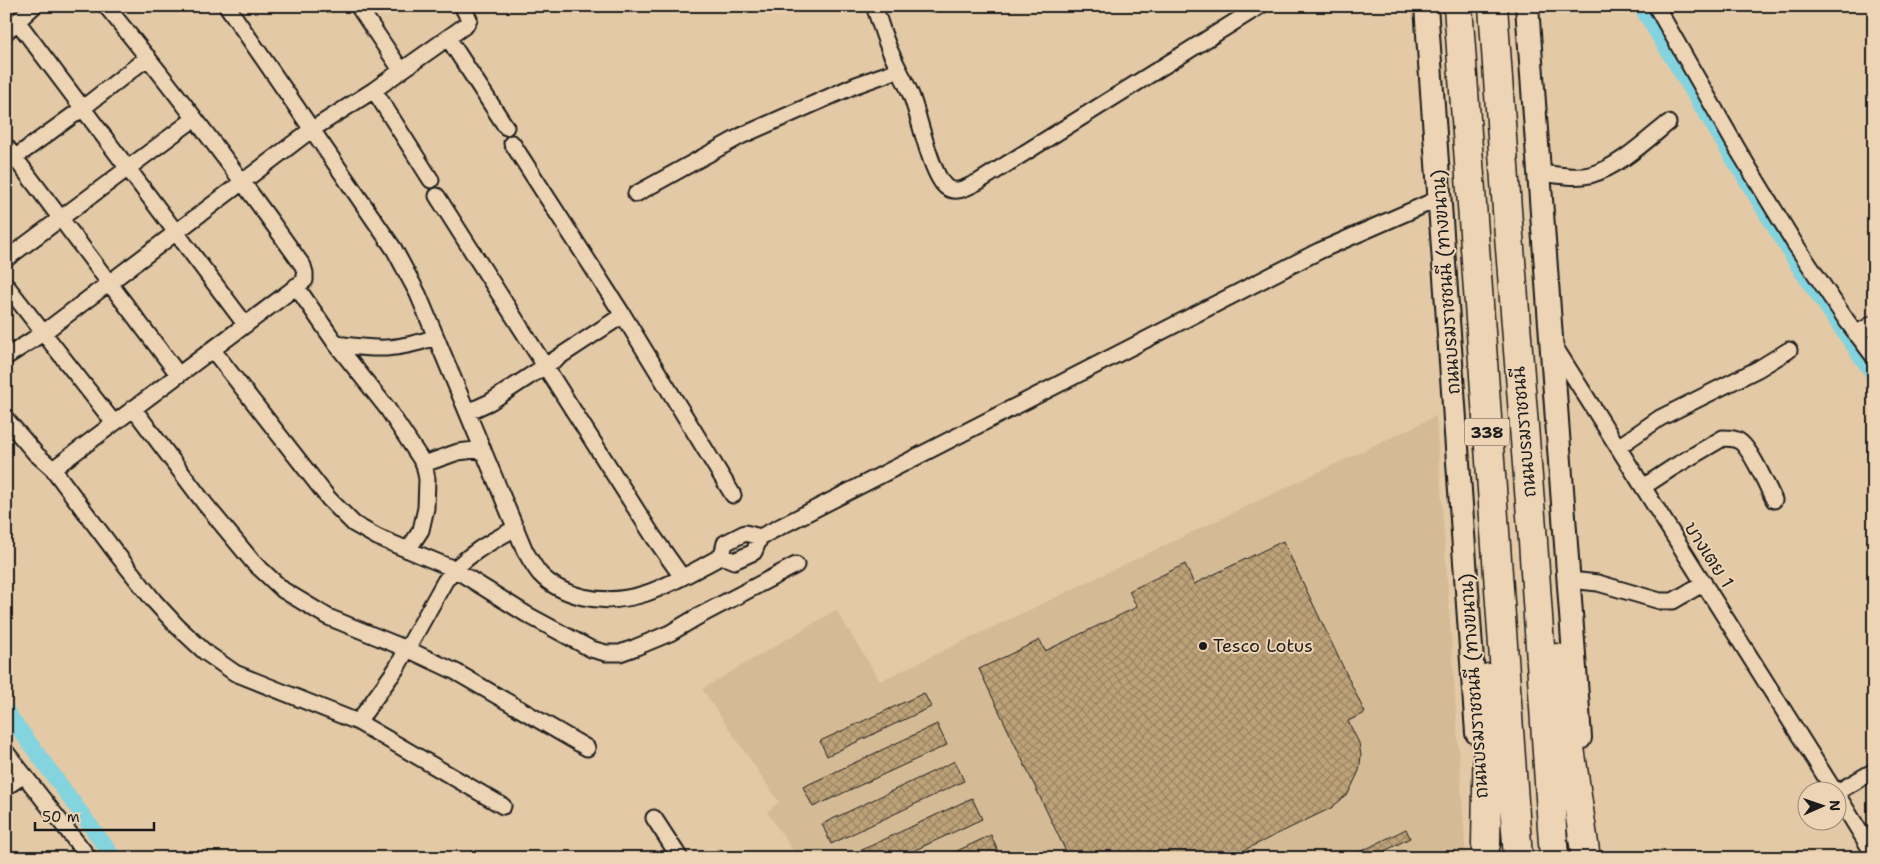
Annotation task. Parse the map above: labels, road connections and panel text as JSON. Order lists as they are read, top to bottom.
{
  "streets": {
    "highway": ["338", "ถนนบรมราชชนนี"],
    "main road": ["ถนนบรมราชชนนี (ทางขนาน)"],
    "street": ["บางเตย 1"]
  },
  "places": ["Tesco Lotus"],
  "scale_bar": "50 m",
  "north": "right"
}
